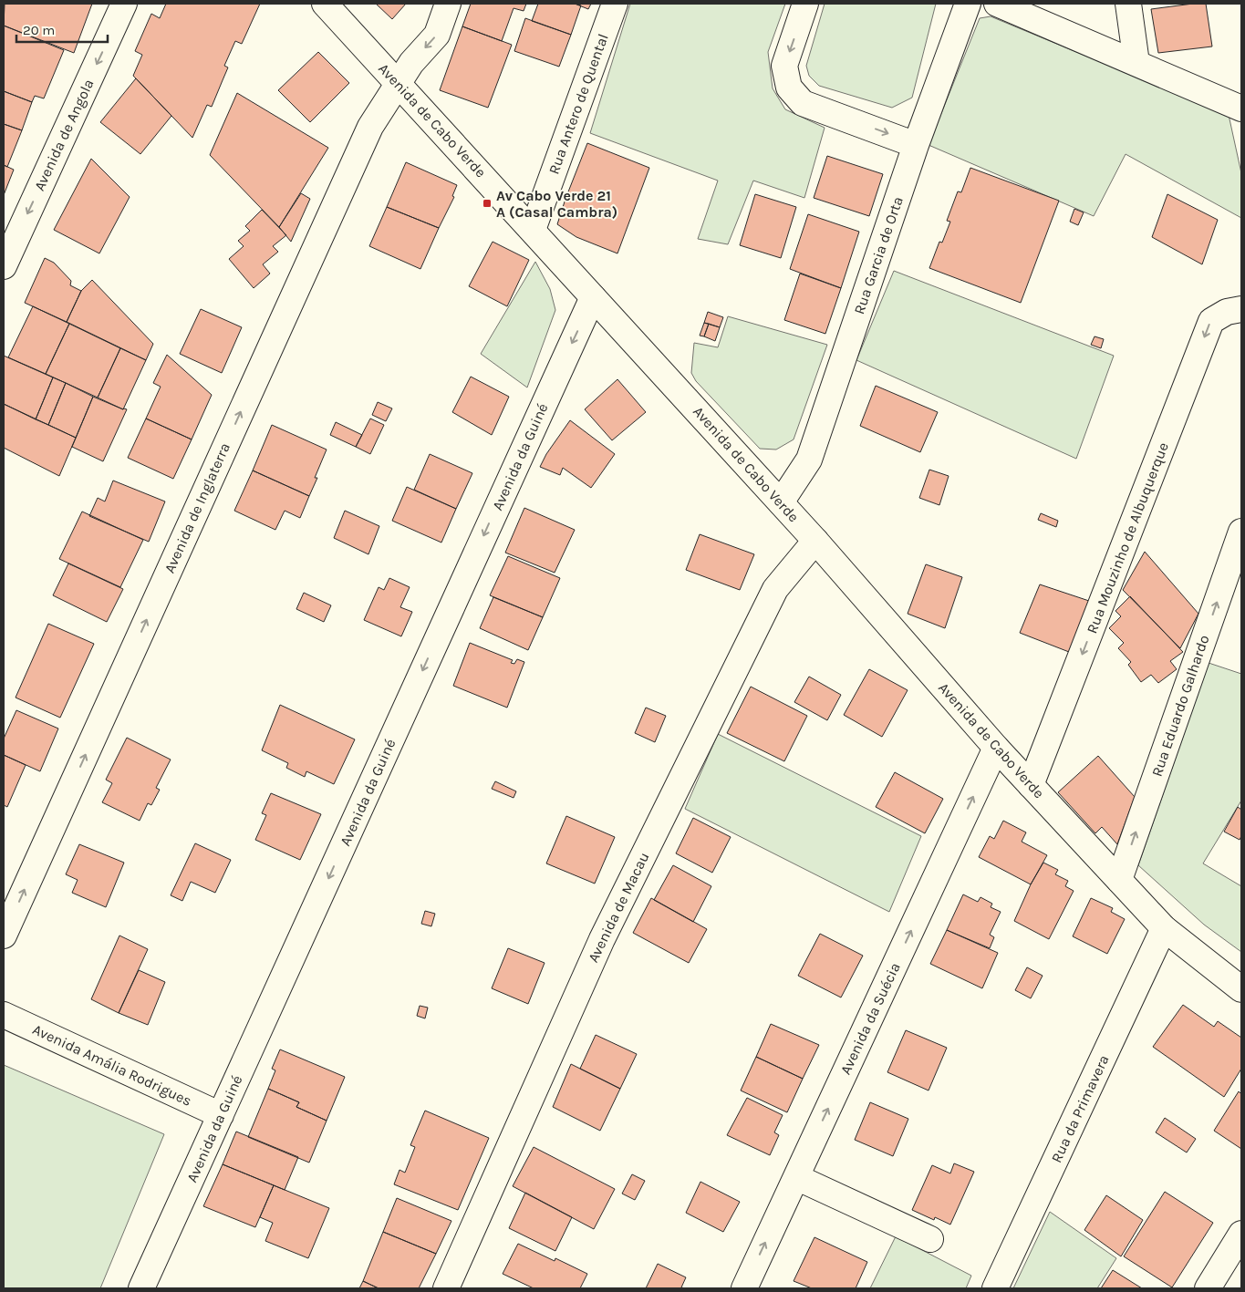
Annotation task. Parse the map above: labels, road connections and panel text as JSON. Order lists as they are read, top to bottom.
{
  "streets": {
    "street": [
      "Rua Antero de Quental",
      "Avenida de Cabo Verde",
      "Avenida de Angola",
      "Rua Garcia de Orta",
      "Avenida da Guiné",
      "Avenida de Inglaterra",
      "Rua Mouzinho de Albuquerque",
      "Rua Eduardo Galhardo",
      "Avenida de Macau",
      "Avenida da Suécia",
      "Avenida Amália Rodrigues",
      "Rua da Primavera"
    ]
  },
  "crossings": [
    ["Rua Antero de Quental", "Avenida de Cabo Verde"],
    ["Avenida de Cabo Verde", "Rua Garcia de Orta"],
    ["Avenida de Cabo Verde", "Avenida da Guiné"],
    ["Avenida de Cabo Verde", "Avenida de Inglaterra"],
    ["Avenida de Cabo Verde", "Rua Mouzinho de Albuquerque"],
    ["Avenida de Cabo Verde", "Rua Eduardo Galhardo"],
    ["Avenida de Cabo Verde", "Avenida de Macau"],
    ["Avenida de Cabo Verde", "Avenida da Suécia"],
    ["Avenida de Cabo Verde", "Rua da Primavera"],
    ["Avenida da Guiné", "Avenida Amália Rodrigues"]
  ],
  "one_way": [
    "Avenida de Angola",
    "Avenida da Guiné",
    "Avenida de Inglaterra",
    "Rua Mouzinho de Albuquerque",
    "Rua Eduardo Galhardo",
    "Avenida da Suécia"
  ],
  "places": {
    "transit": ["Av Cabo Verde 21 A (Casal Cambra)"]
  },
  "scale_bar": "20 m"
}
